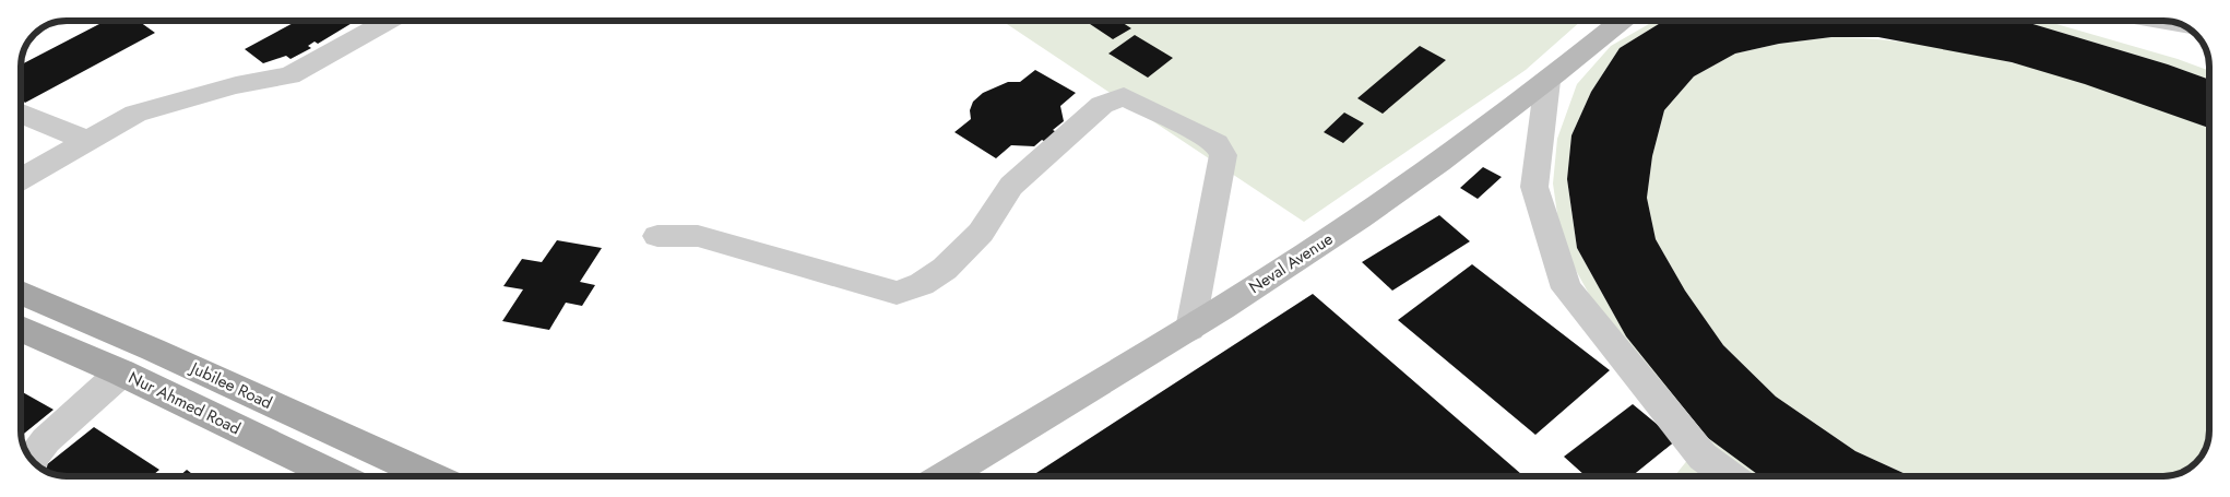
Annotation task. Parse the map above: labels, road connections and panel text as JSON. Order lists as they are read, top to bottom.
{
  "streets": {
    "main road": ["Neval Avenue", "Jubilee Road", "Nur Ahmed Road"]
  }
}
